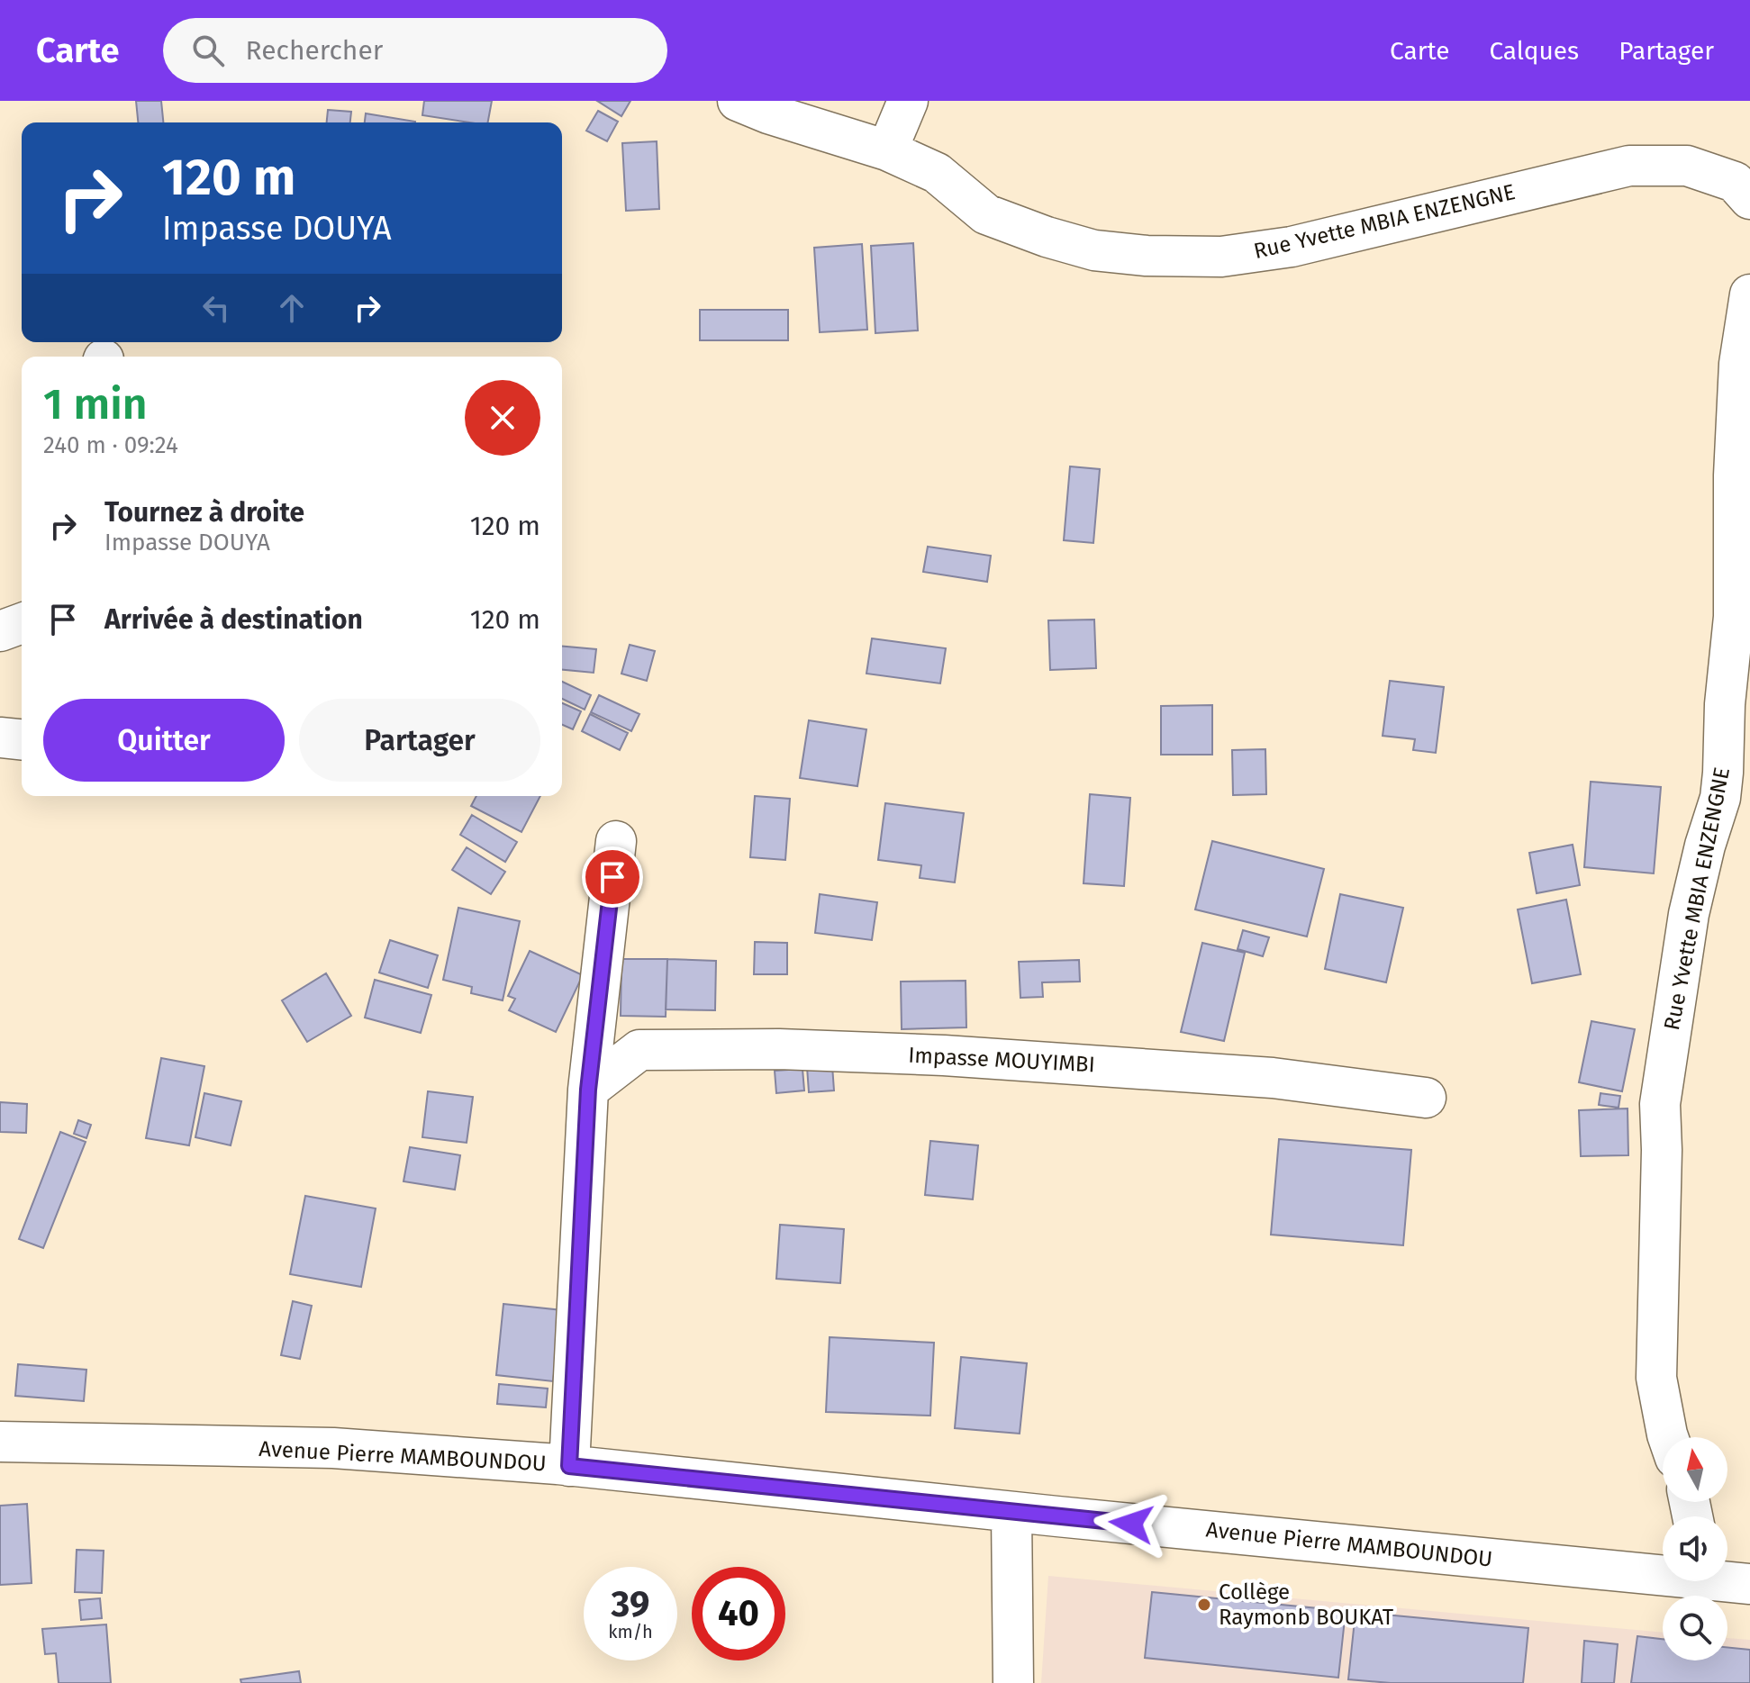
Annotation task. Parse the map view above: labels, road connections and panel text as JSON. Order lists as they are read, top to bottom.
{
  "streets": {
    "street": ["Rue Yvette MBIA ENZENGNE", "Impasse MOUYIMBI", "Avenue Pierre MAMBOUNDOU"]
  },
  "places": ["Collège Raymonb BOUKAT"],
  "north": "top",
  "page": {
    "header": "Carte",
    "search": "Rechercher",
    "nav": ["Carte", "Calques", "Partager"],
    "turn": ["120 m", "Impasse DOUYA"],
    "heading": ["1 min", "240 m · 09:24"],
    "list": [
      {
        "name": "Tournez à droite",
        "note": "Impasse DOUYA",
        "value": "120 m"
      },
      {
        "name": "Arrivée à destination",
        "value": "120 m"
      }
    ],
    "buttons": ["Quitter", "Partager"],
    "speed": "39 km/h",
    "limit": "40"
  }
}
